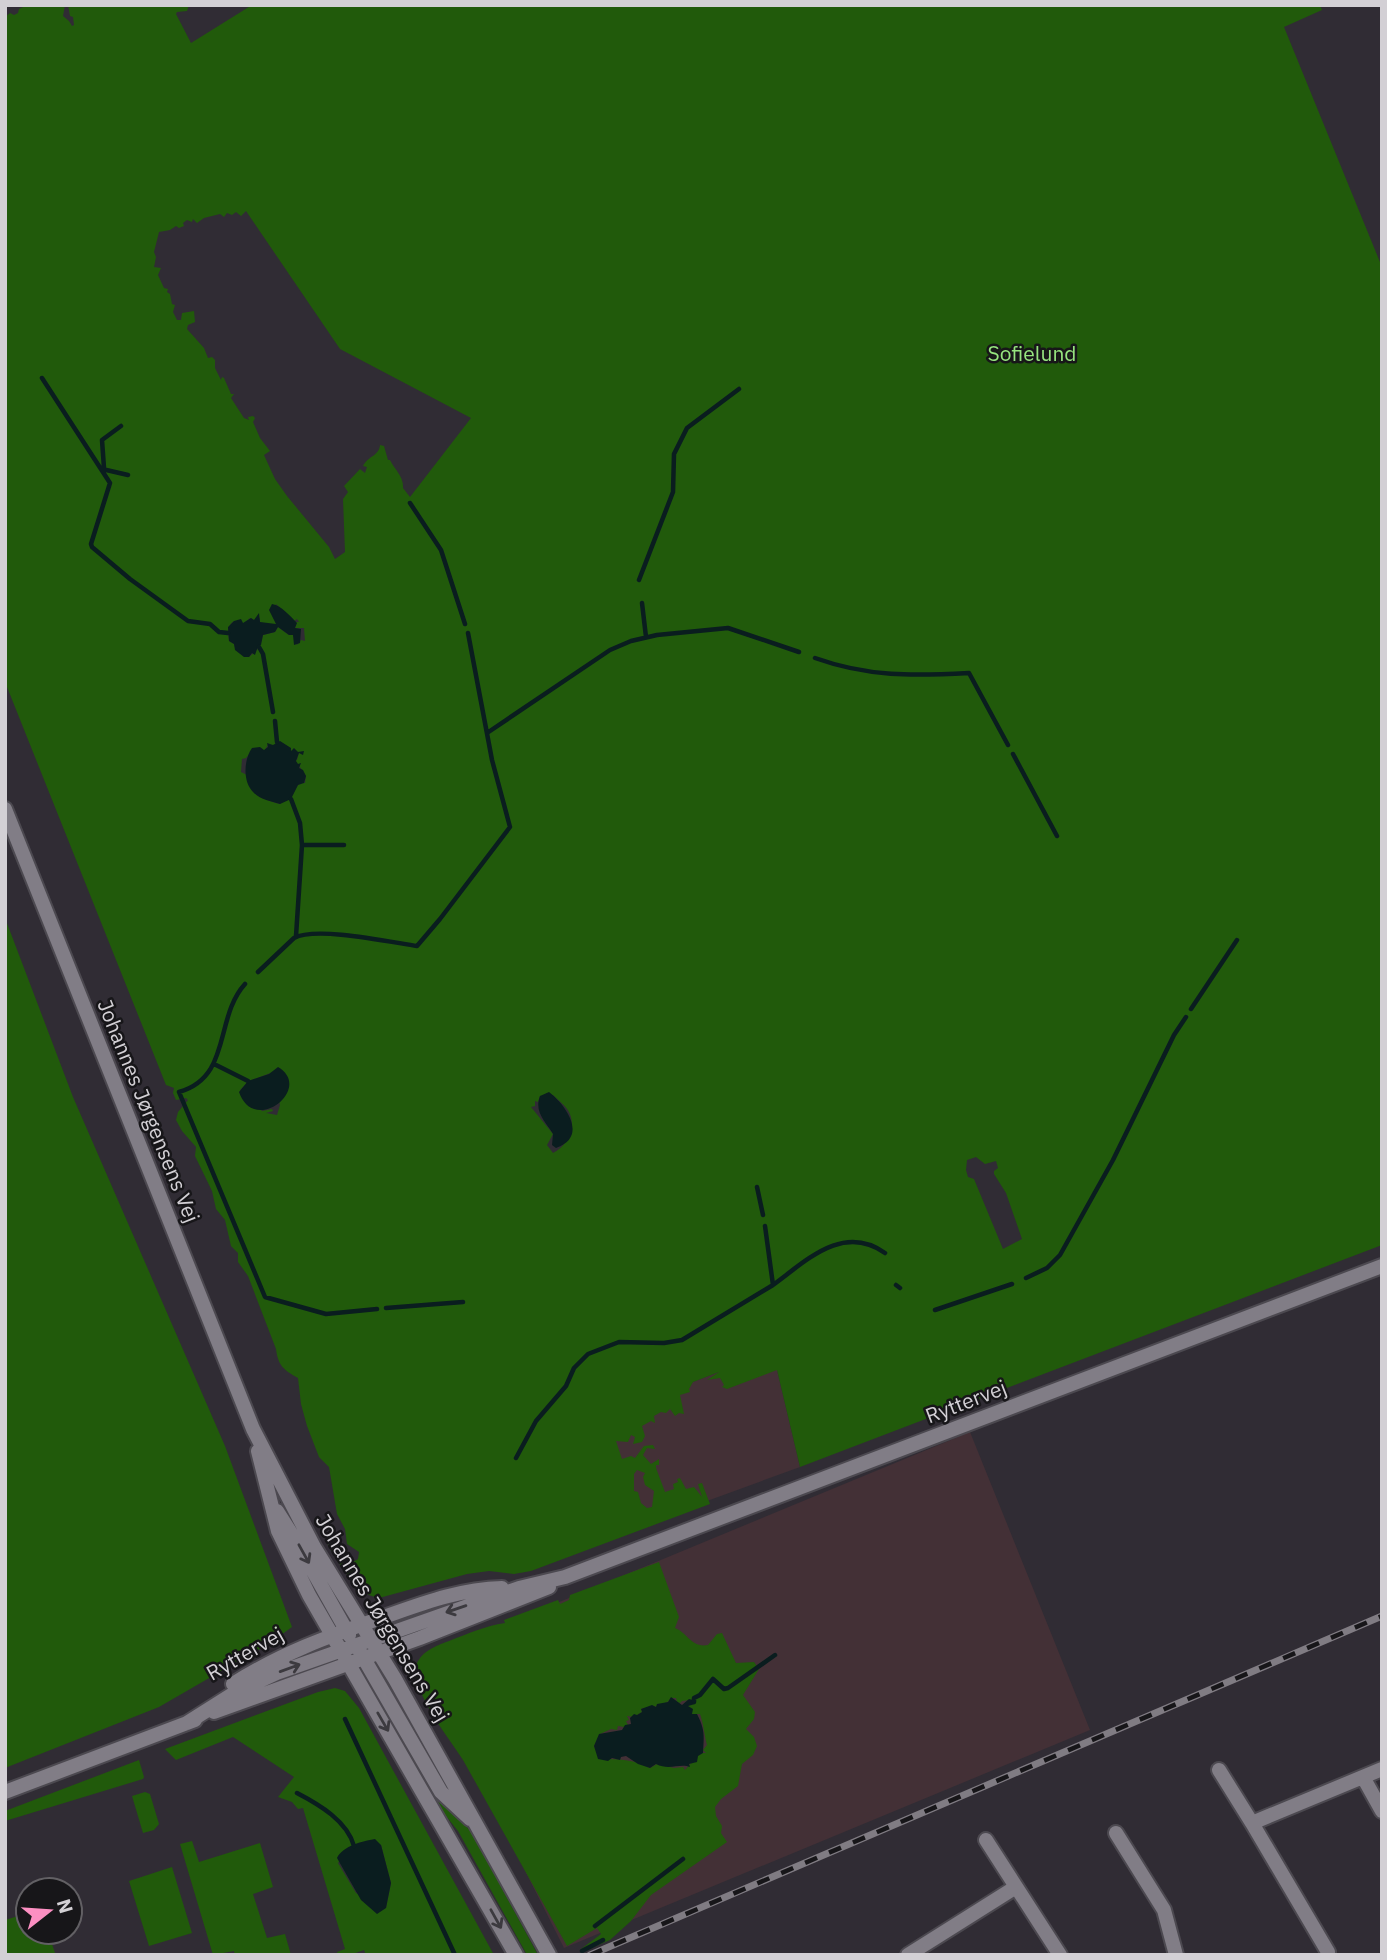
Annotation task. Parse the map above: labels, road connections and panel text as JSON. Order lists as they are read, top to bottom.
{
  "streets": {
    "street": ["Johannes Jørgensens Vej", "Ryttervej"]
  },
  "crossings": [
    ["Johannes Jørgensens Vej", "Ryttervej"]
  ],
  "parks": ["Sofielund"],
  "north": "right"
}
